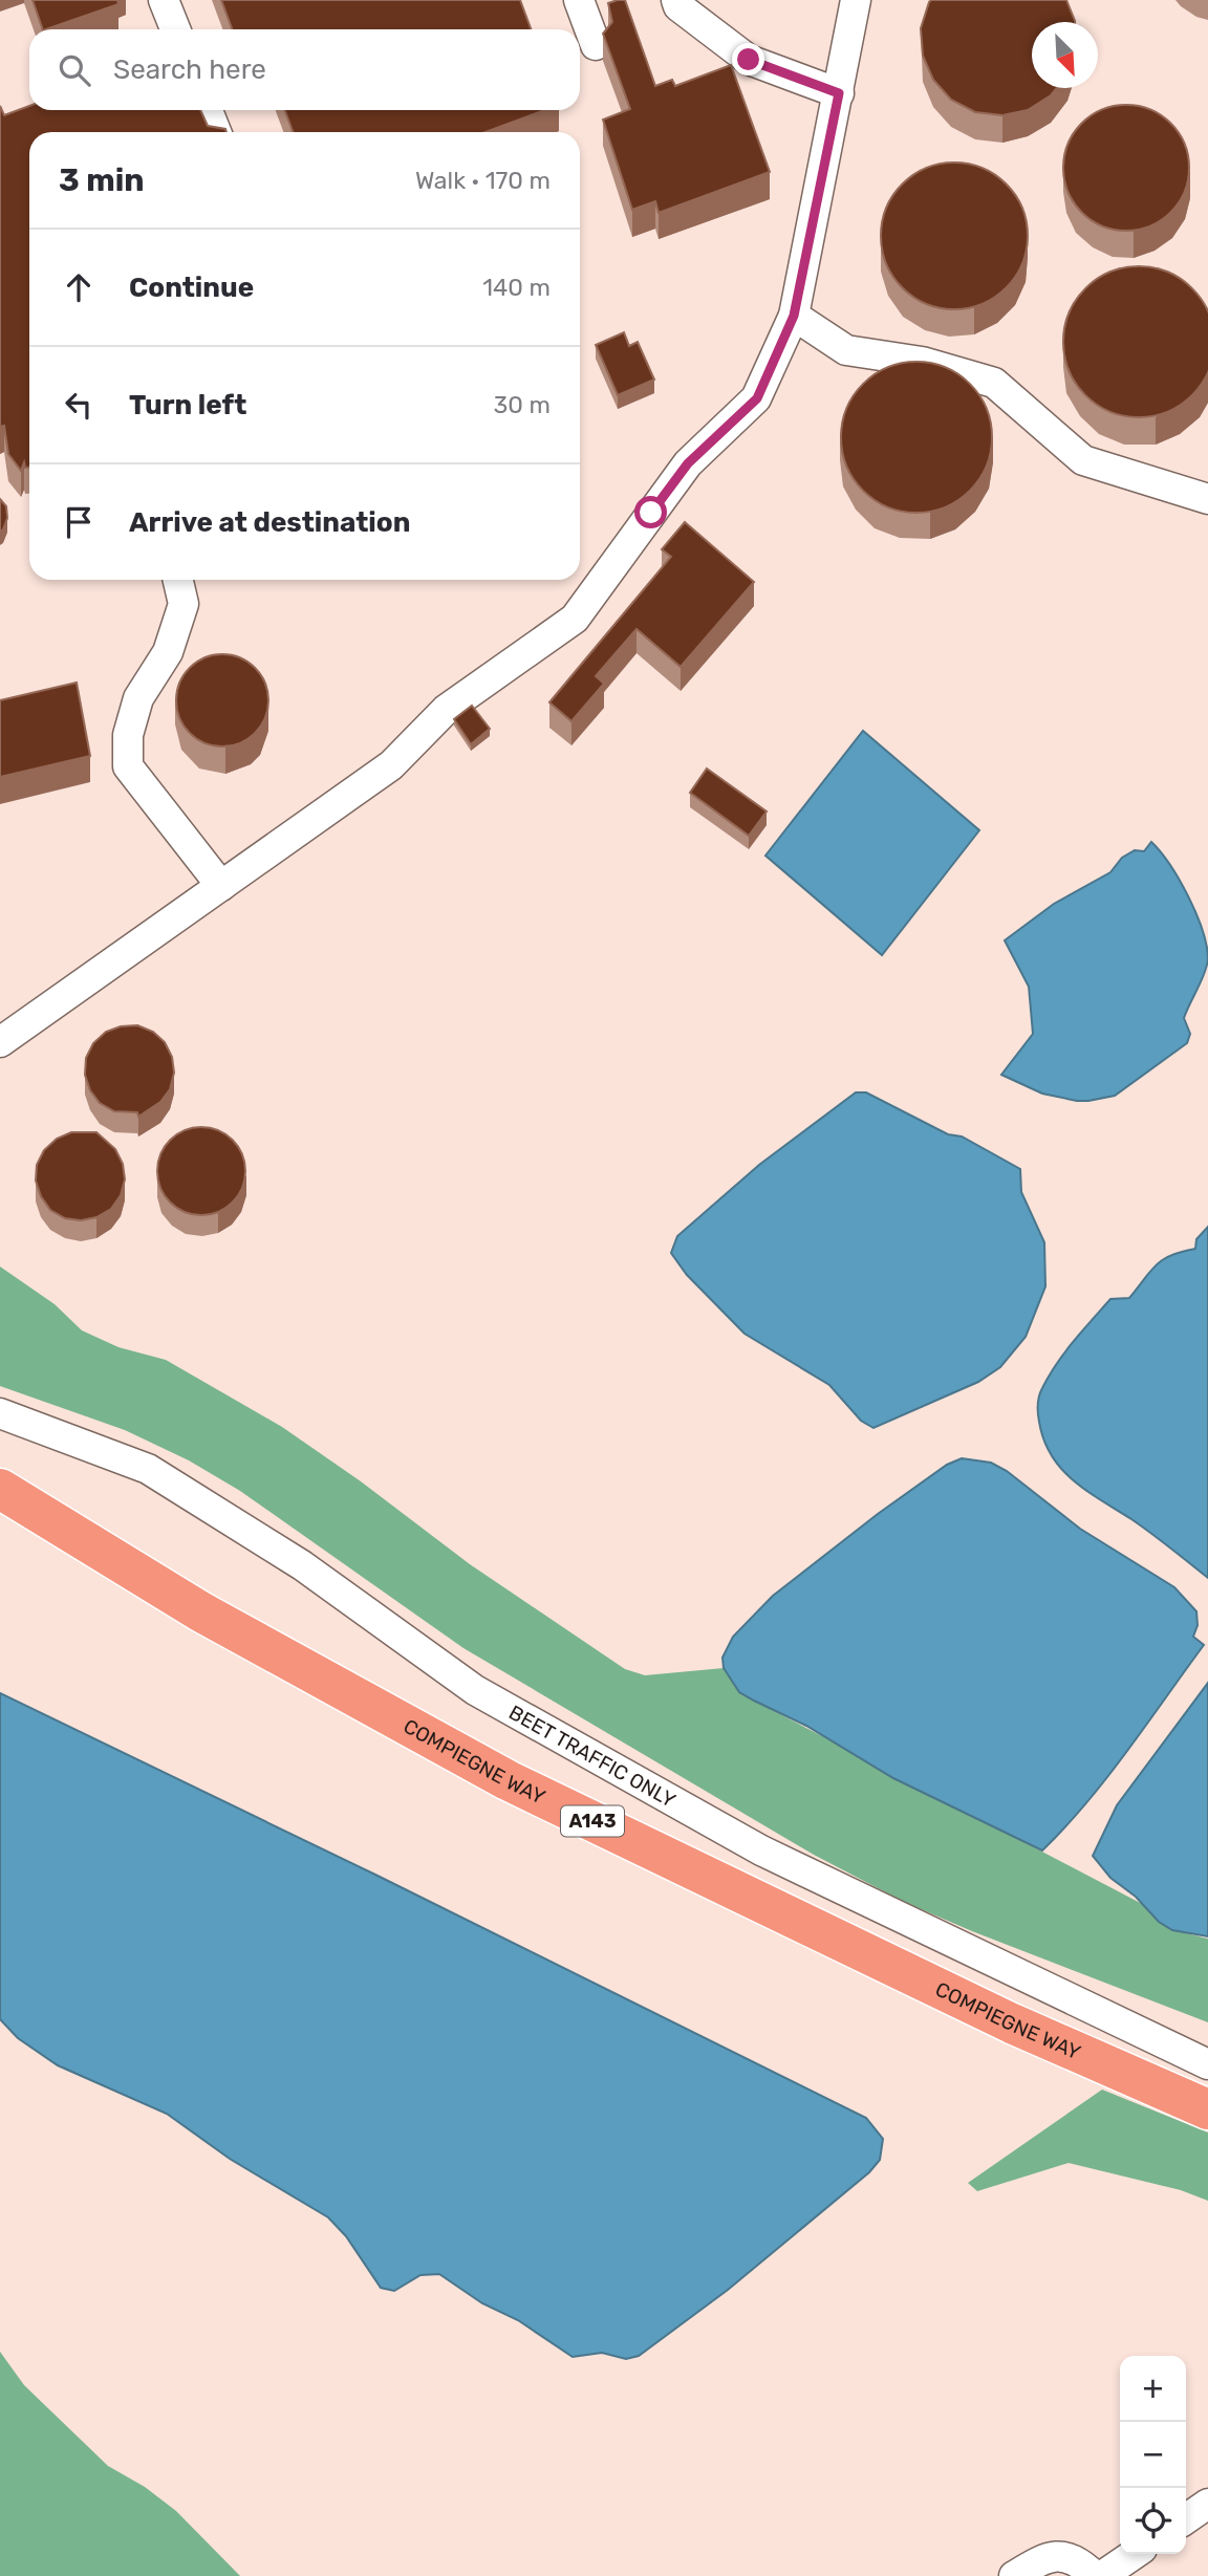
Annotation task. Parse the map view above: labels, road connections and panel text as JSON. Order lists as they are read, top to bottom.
{
  "streets": {
    "highway": ["COMPIEGNE WAY", "A143"],
    "lane": ["BEET TRAFFIC ONLY"]
  },
  "north": "bottom right",
  "page": {
    "search": "Search here",
    "heading": ["3 min", "Walk · 170 m"],
    "list": [
      ["Continue", "140 m"],
      ["Turn left", "30 m"],
      "Arrive at destination"
    ],
    "map_buttons": ["+", "−"]
  }
}
